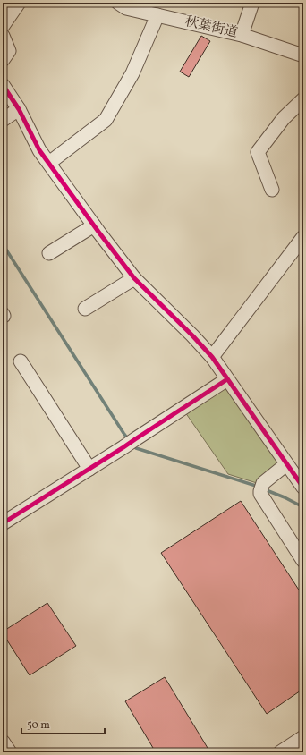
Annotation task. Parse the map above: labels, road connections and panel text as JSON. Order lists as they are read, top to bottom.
{
  "streets": {
    "street": ["秋葉街道"]
  },
  "scale_bar": "50 m"
}
